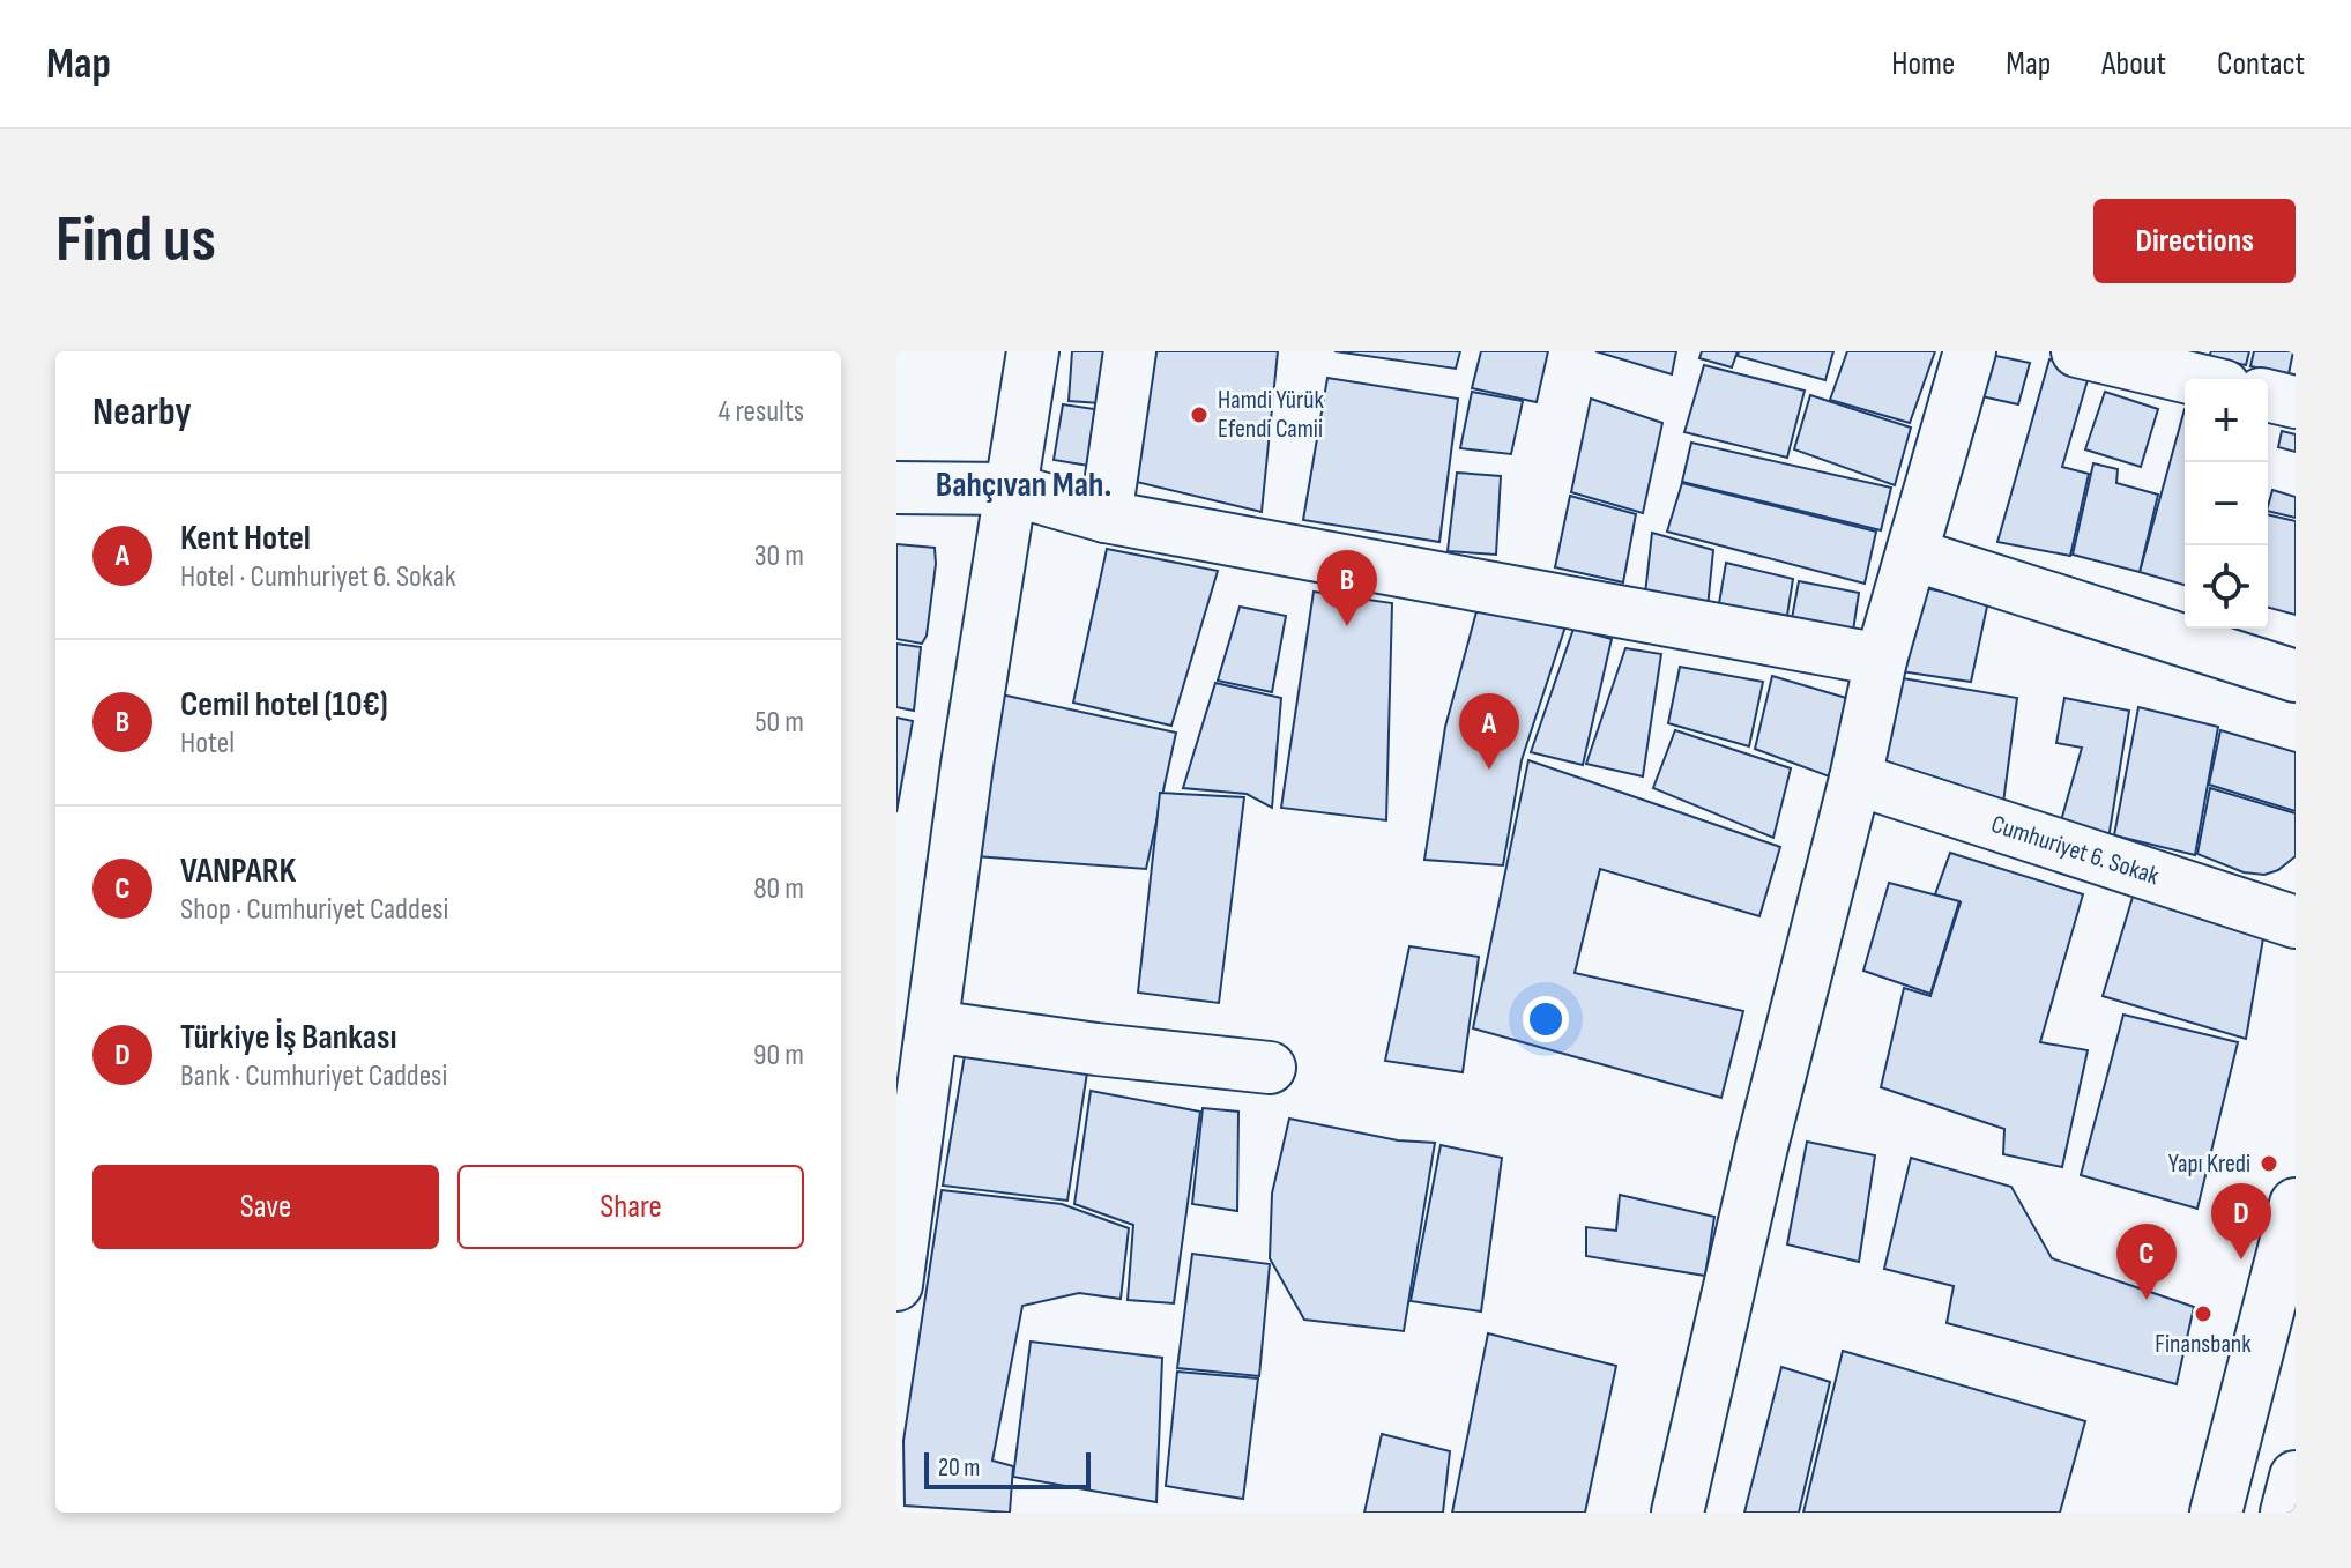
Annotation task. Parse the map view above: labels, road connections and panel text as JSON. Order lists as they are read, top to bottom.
{
  "streets": {
    "street": ["Cumhuriyet 6. Sokak"]
  },
  "districts": ["Bahçıvan Mah."],
  "places": ["Hamdi Yürük Efendi Camii", "Yapı Kredi", "Finansbank"],
  "scale_bar": "20 m",
  "page": {
    "header": "Map",
    "nav": [
      "Home",
      "Map",
      "About",
      "Contact"
    ],
    "buttons": [
      "Directions",
      ["Save", "Share"]
    ],
    "title": "Find us",
    "heading": ["Nearby", "4 results"],
    "map_buttons": ["+", "−"],
    "list": [
      {
        "mark": "A",
        "name": "Kent Hotel",
        "note": "Hotel · Cumhuriyet 6. Sokak",
        "value": "30 m"
      },
      {
        "mark": "B",
        "name": "Cemil hotel (10€)",
        "note": "Hotel",
        "value": "50 m"
      },
      {
        "mark": "C",
        "name": "VANPARK",
        "note": "Shop · Cumhuriyet Caddesi",
        "value": "80 m"
      },
      {
        "mark": "D",
        "name": "Türkiye İş Bankası",
        "note": "Bank · Cumhuriyet Caddesi",
        "value": "90 m"
      }
    ],
    "pins": [
      "B",
      "A",
      "D",
      "C"
    ],
    "scale": "20 m"
  }
}
